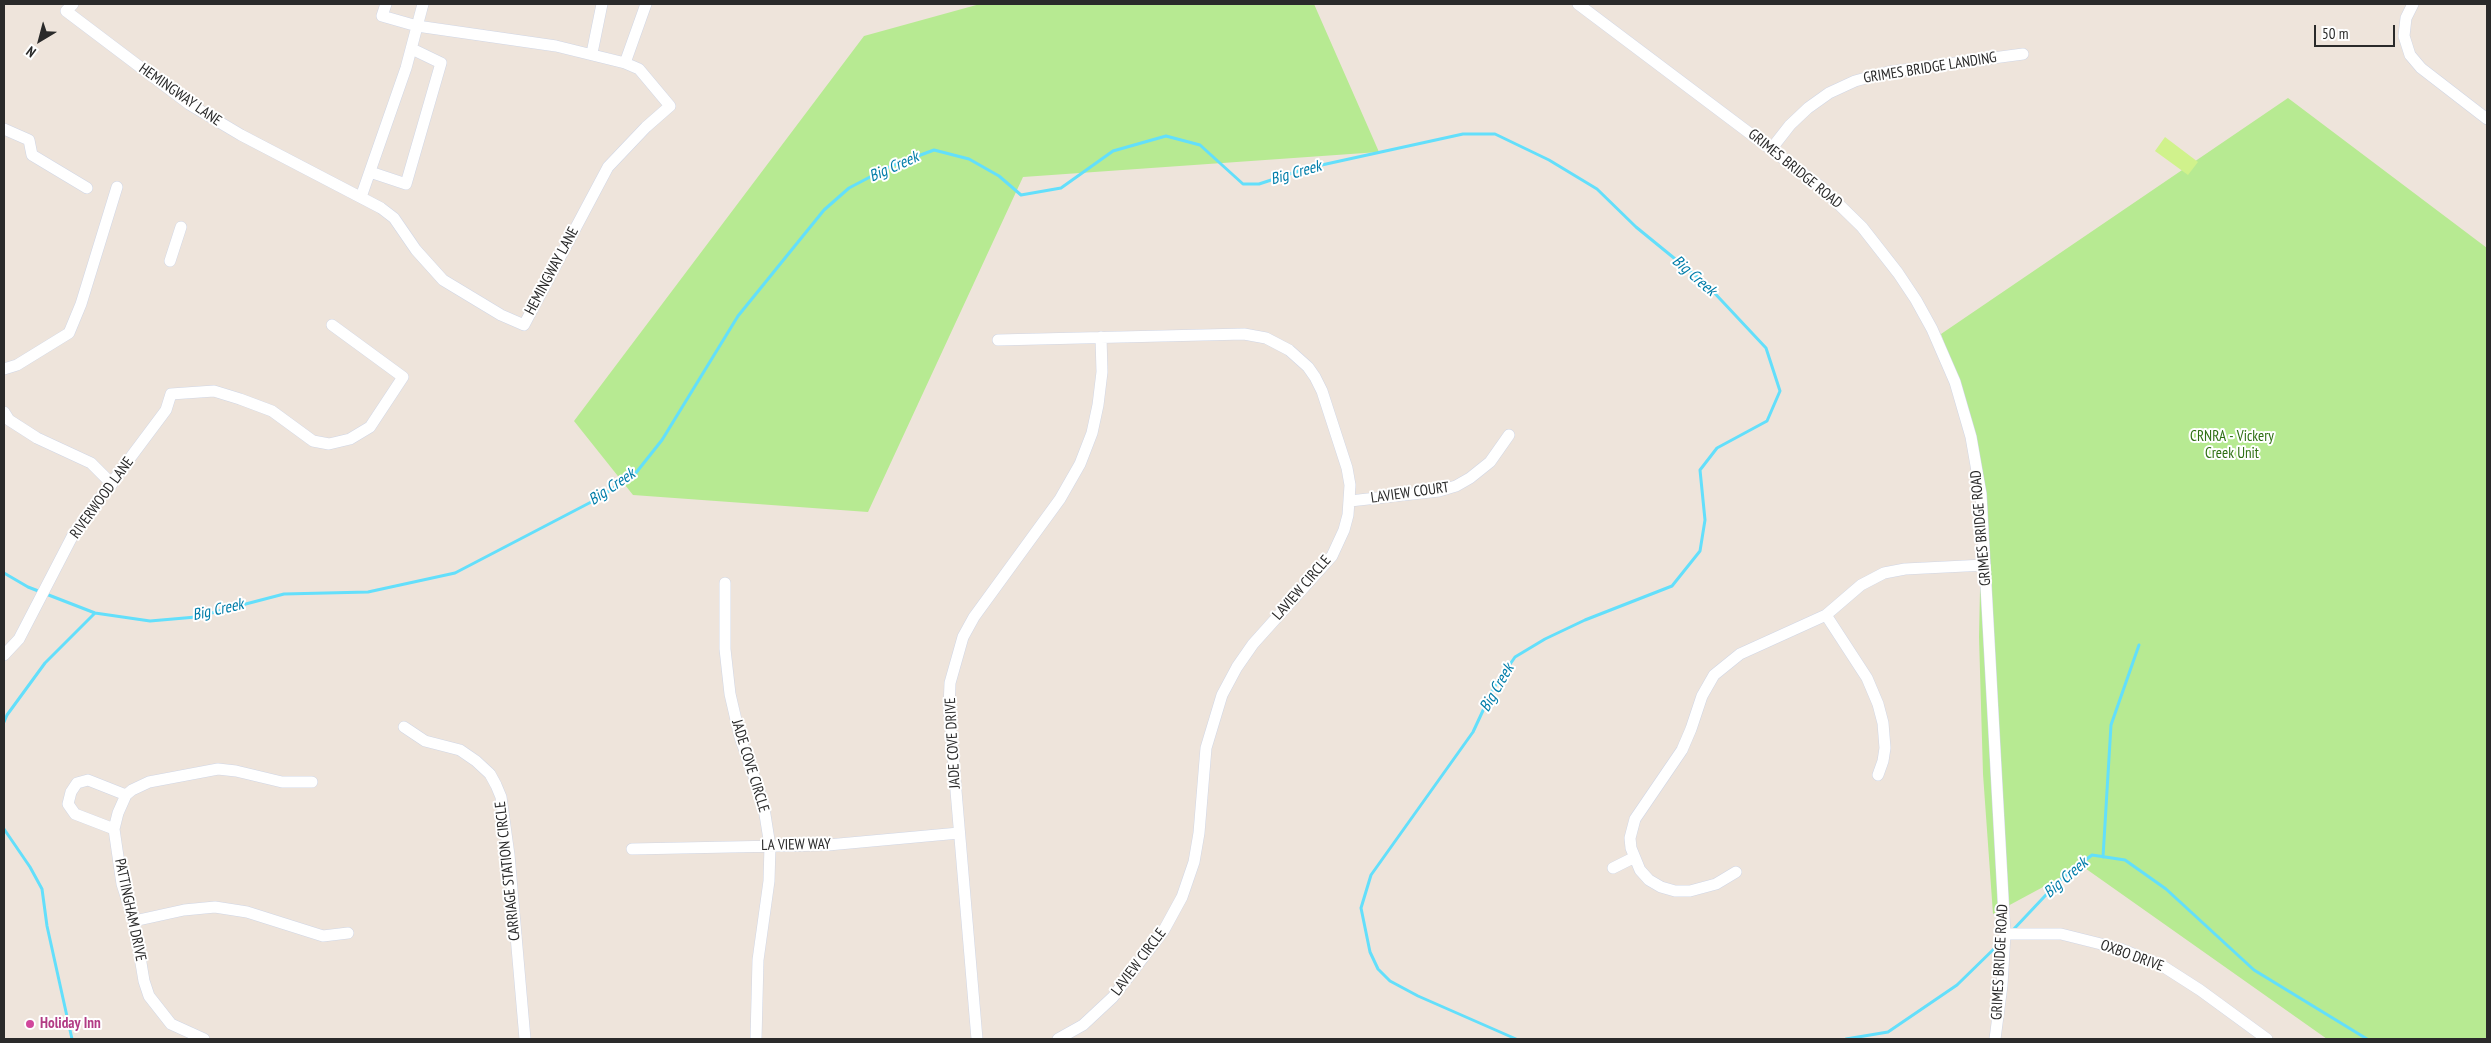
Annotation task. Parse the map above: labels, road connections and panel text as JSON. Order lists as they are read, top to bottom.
{
  "streets": {
    "street": [
      "GRIMES BRIDGE LANDING",
      "HEMINGWAY LANE",
      "GRIMES BRIDGE ROAD",
      "LAVIEW COURT",
      "RIVERWOOD LANE",
      "LAVIEW CIRCLE",
      "JADE COVE DRIVE",
      "JADE COVE CIRCLE",
      "LA VIEW WAY",
      "CARRIAGE STATION CIRCLE",
      "PATTINGHAM DRIVE",
      "OXBO DRIVE"
    ]
  },
  "crossings": [
    ["GRIMES BRIDGE LANDING", "GRIMES BRIDGE ROAD"],
    ["GRIMES BRIDGE ROAD", "OXBO DRIVE"],
    ["LAVIEW COURT", "LAVIEW CIRCLE"],
    ["LAVIEW CIRCLE", "JADE COVE DRIVE"],
    ["JADE COVE DRIVE", "LA VIEW WAY"],
    ["JADE COVE CIRCLE", "LA VIEW WAY"]
  ],
  "water": ["Big Creek"],
  "parks": ["CRNRA - Vickery Creek Unit"],
  "places": ["Holiday Inn"],
  "scale_bar": "50 m",
  "north": "bottom left"
}
